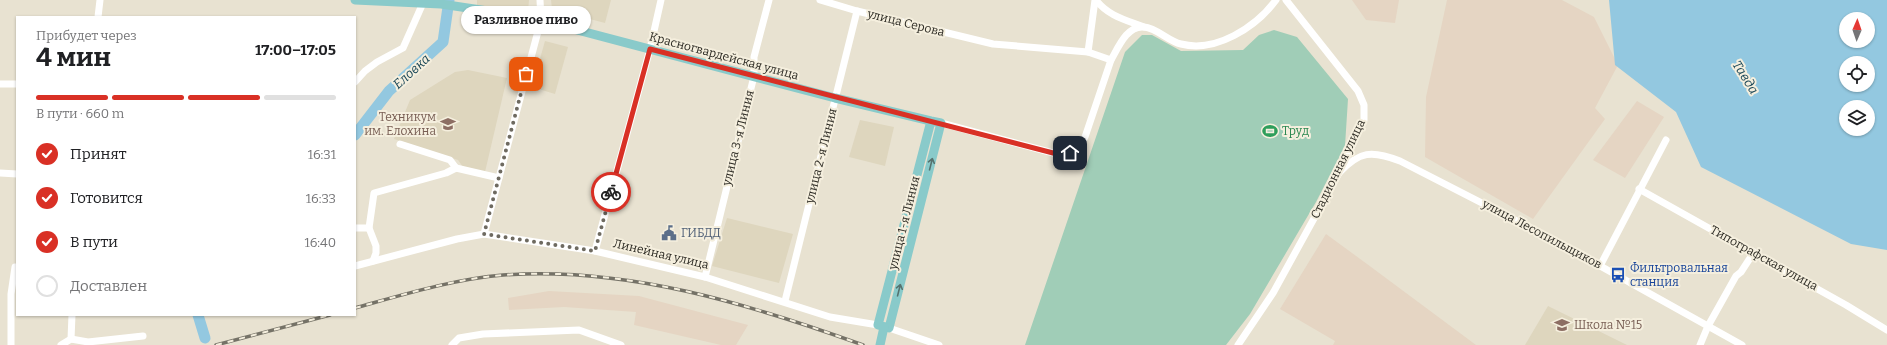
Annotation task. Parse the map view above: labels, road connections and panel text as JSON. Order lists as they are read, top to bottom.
{
  "streets": {
    "main road": ["Красногвардейская улица", "улица 1-я Линия"],
    "street": [
      "улица Серова",
      "улица 3-я Линия",
      "улица 2-я Линия",
      "Стадионная улица",
      "улица Лесопильщиков",
      "Линейная улица",
      "Типографская улица"
    ]
  },
  "crossings": [
    ["улица Серова", "Красногвардейская улица"],
    ["улица Серова", "улица 2-я Линия"],
    ["Красногвардейская улица", "улица 3-я Линия"],
    ["Красногвардейская улица", "улица 2-я Линия"],
    ["Красногвардейская улица", "улица 1-я Линия"],
    ["улица 3-я Линия", "Линейная улица"],
    ["улица 2-я Линия", "Линейная улица"],
    ["Стадионная улица", "улица Лесопильщиков"],
    ["улица 1-я Линия", "Линейная улица"]
  ],
  "water": ["Еловка", "Тавда"],
  "places": {
    "other": ["Разливное пиво"],
    "school or university": ["Техникум им. Елохина", "Школа №15"],
    "sports": ["Труд"],
    "public building": ["ГИБДД"],
    "bus stop": ["Фильтровальная станция"]
  },
  "north": "top",
  "page": {
    "bubble": "Разливное пиво",
    "heading": ["4 мин", "Прибудет через", "17:00–17:05"],
    "bar": "В пути · 660 m",
    "list": [
      ["Принят", "16:31"],
      ["Готовится", "16:33"],
      ["В пути", "16:40"],
      "Доставлен"
    ]
  }
}
